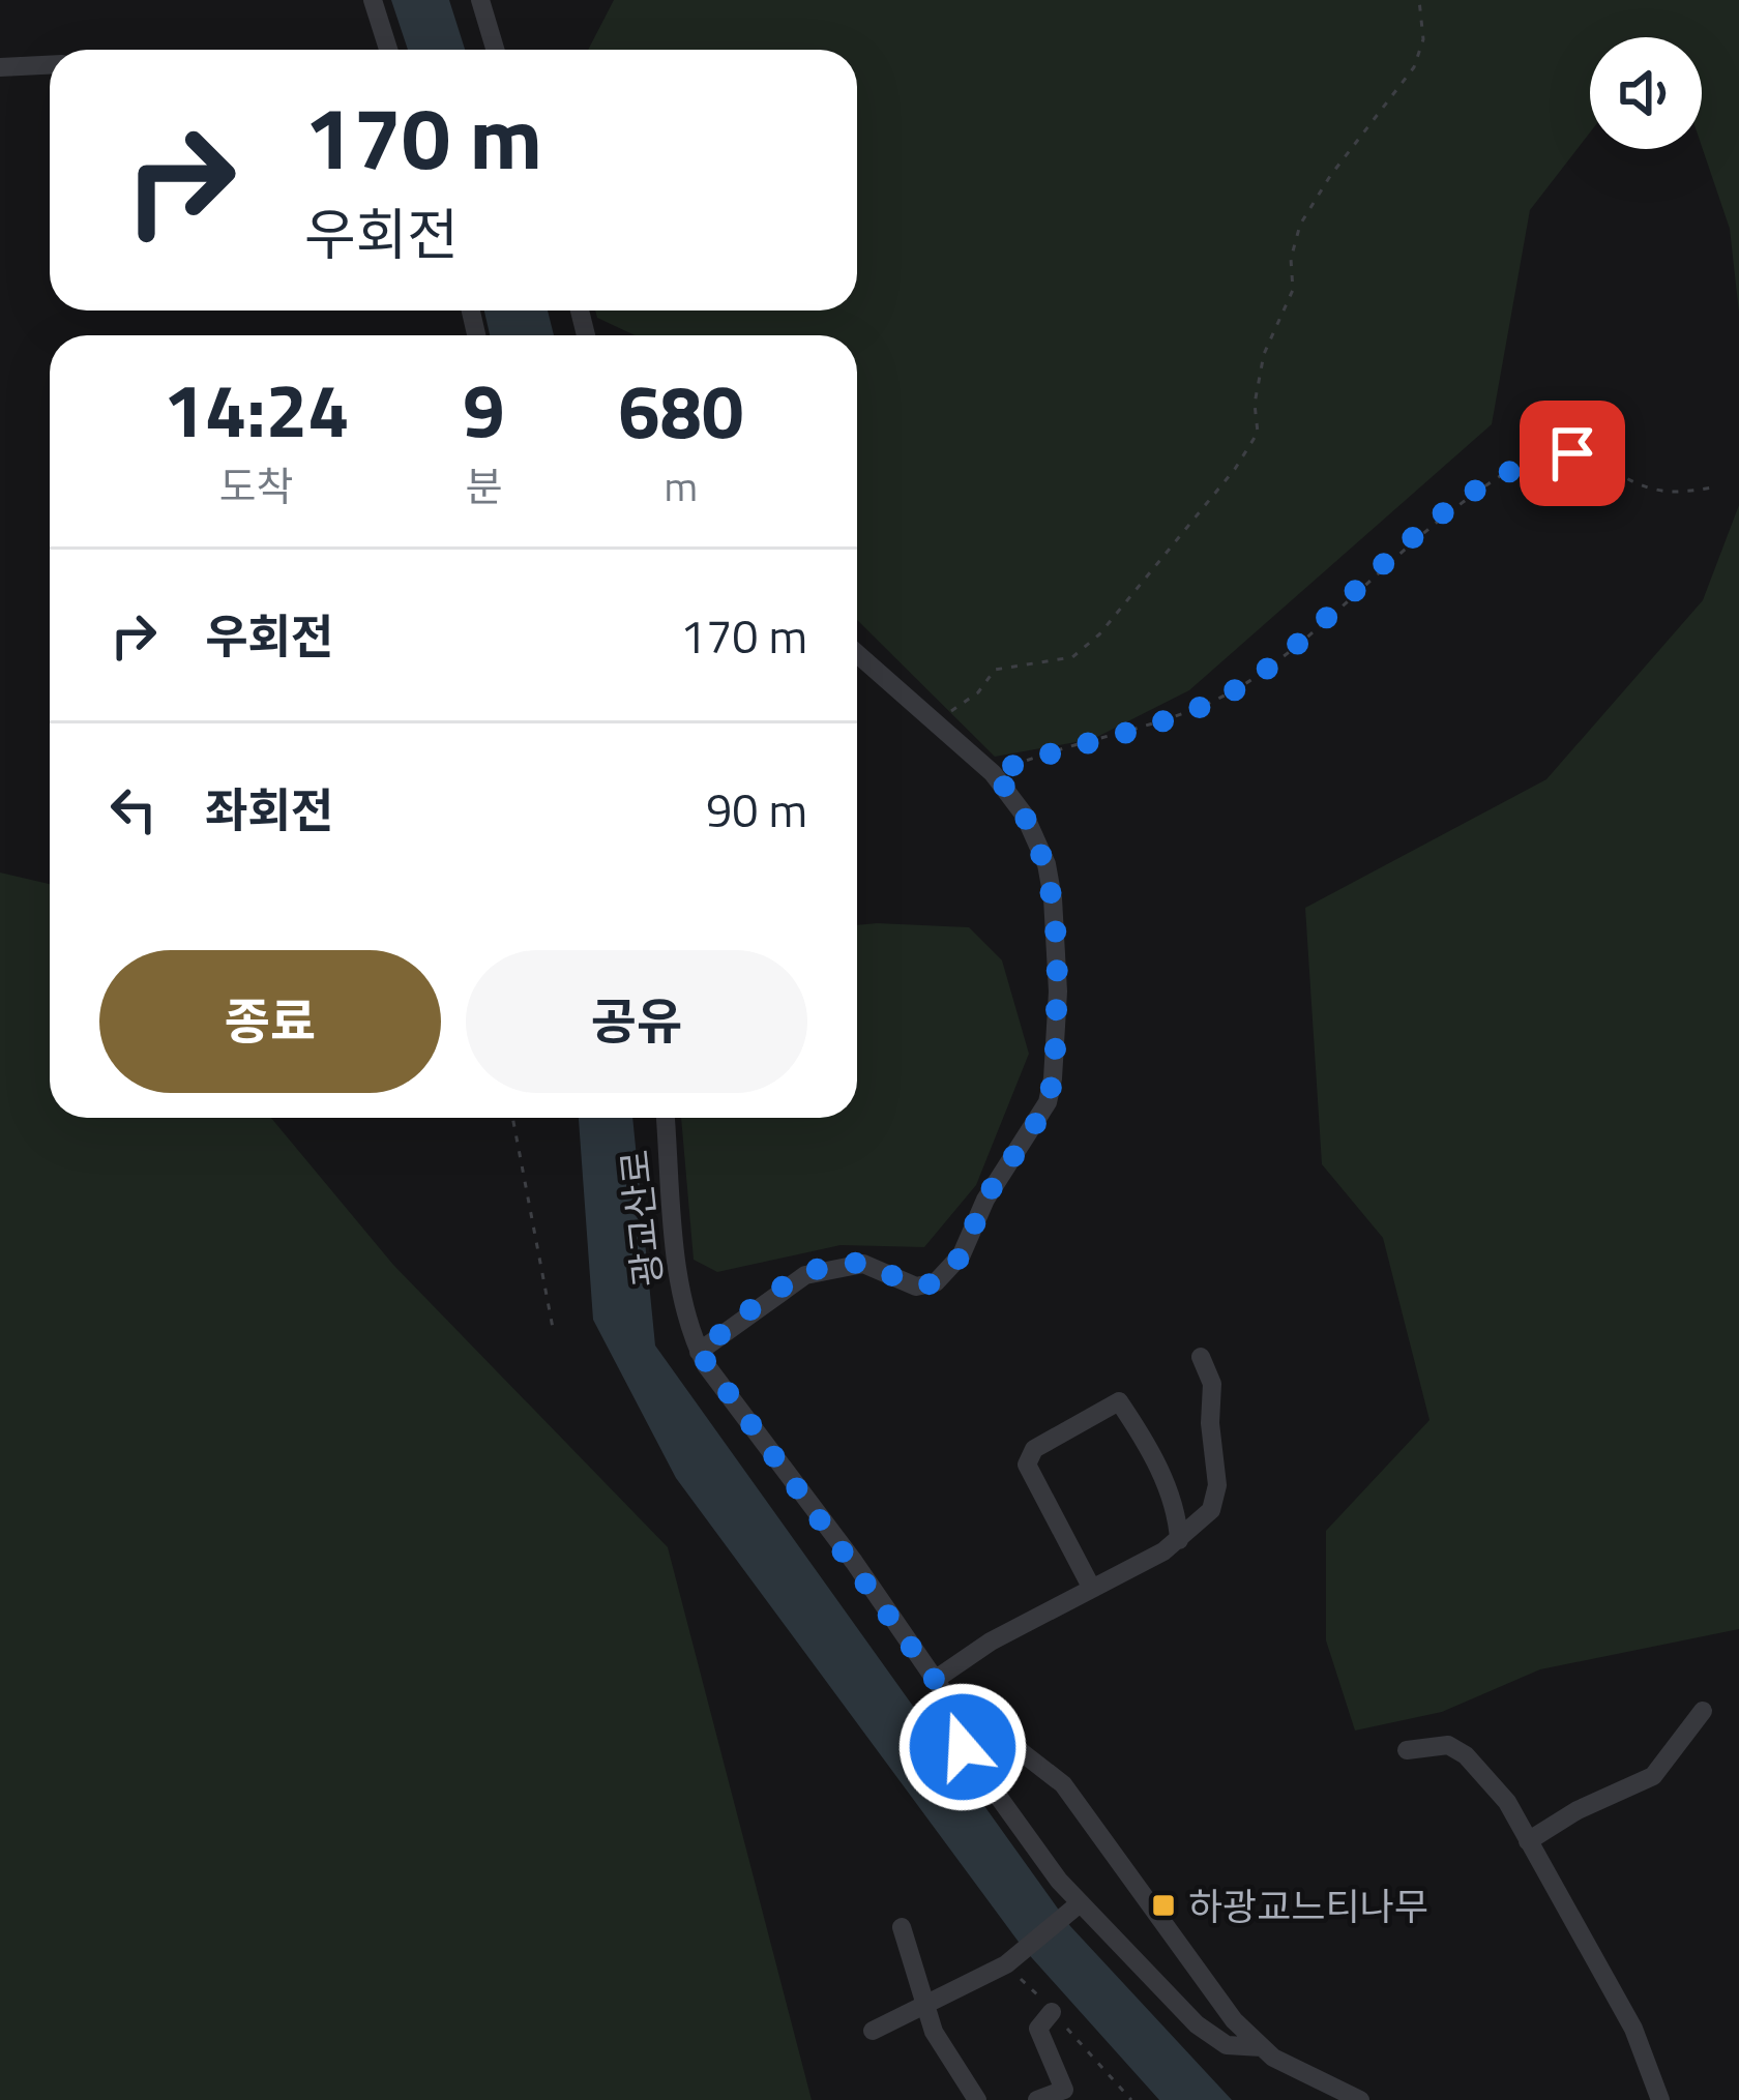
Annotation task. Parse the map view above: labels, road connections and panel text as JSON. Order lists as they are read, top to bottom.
{
  "streets": {
    "street": ["광교산로"]
  },
  "places": {
    "transit": ["하광교느티나무"]
  },
  "page": {
    "turn": ["170 m", "우회전"],
    "eta": [
      "14:24",
      "도착",
      "9",
      "분",
      "680",
      "m"
    ],
    "list": [
      {
        "name": "우회전",
        "value": "170 m"
      },
      {
        "name": "좌회전",
        "value": "90 m"
      }
    ],
    "buttons": ["종료", "공유"]
  }
}
